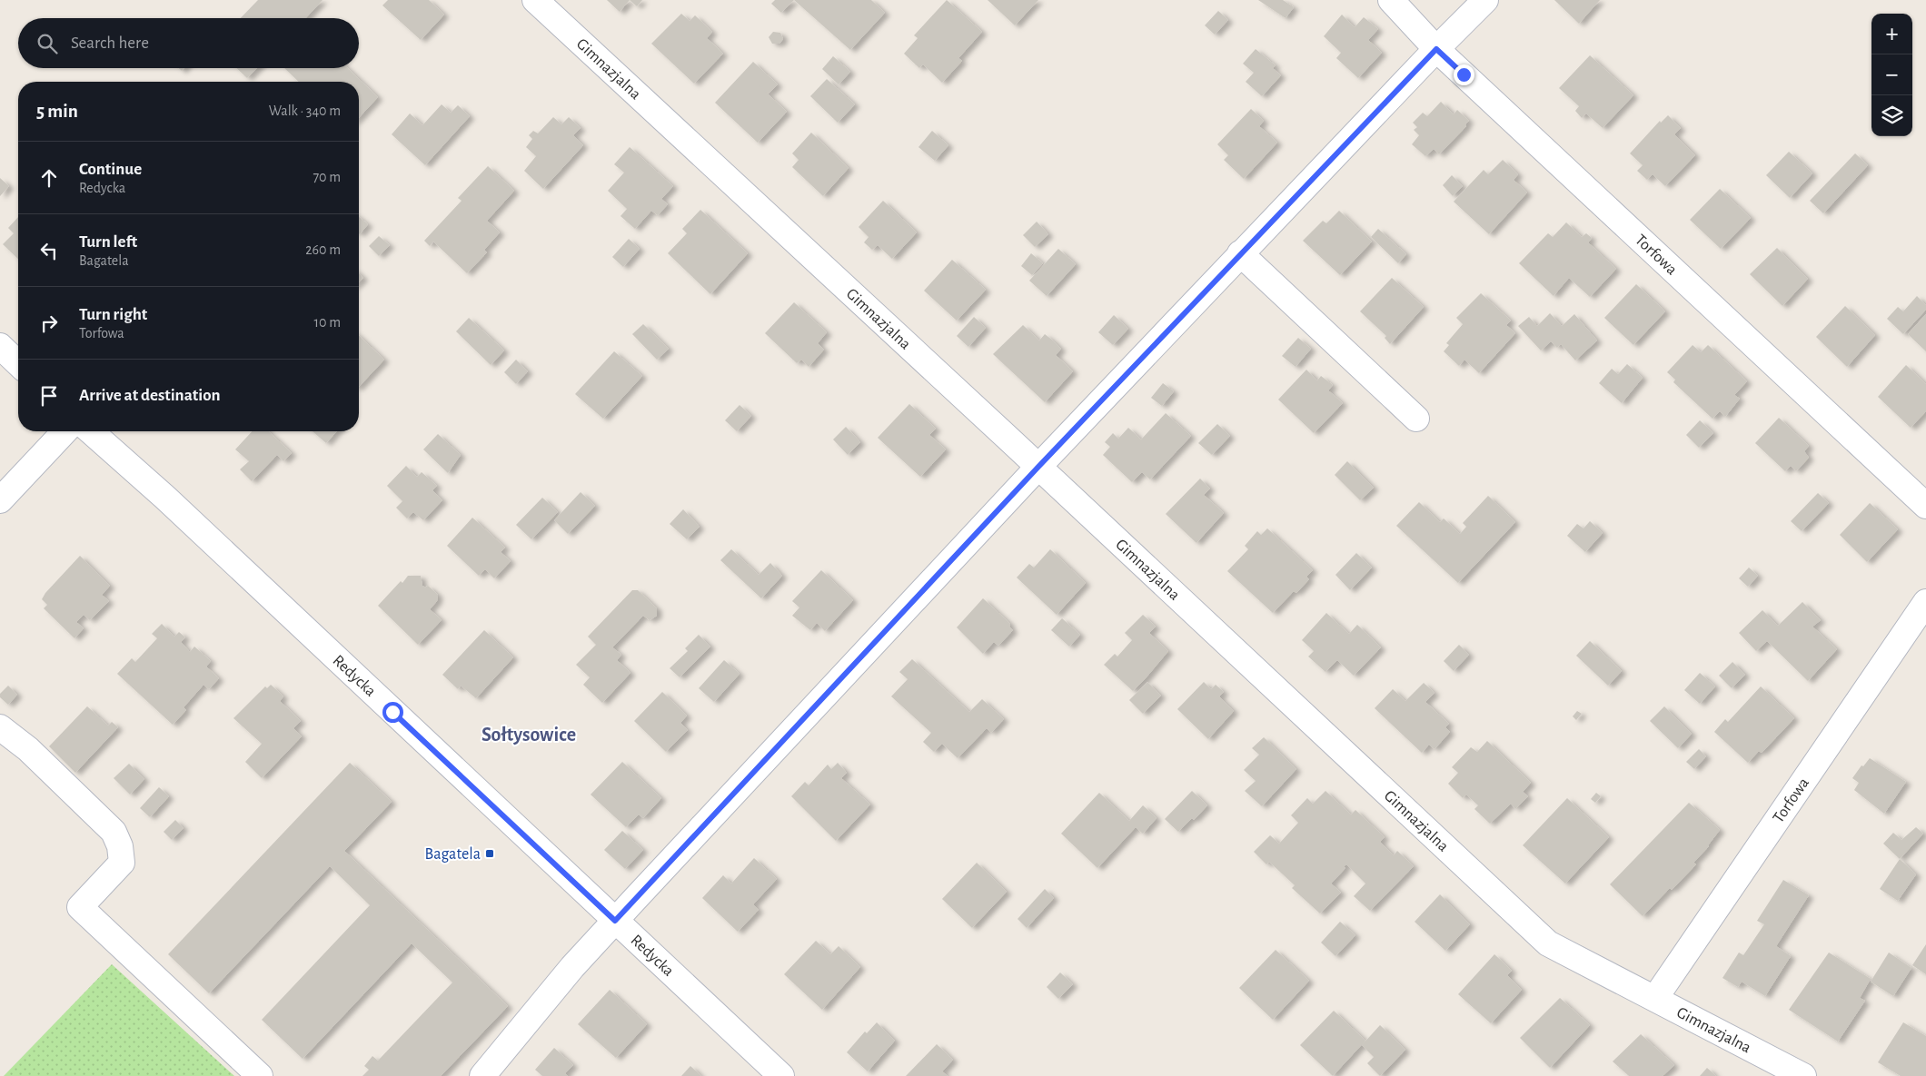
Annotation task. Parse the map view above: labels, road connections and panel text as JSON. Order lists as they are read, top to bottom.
{
  "streets": {
    "street": ["Gimnazjalna", "Torfowa", "Redycka"]
  },
  "crossings": [
    ["Gimnazjalna", "Torfowa"]
  ],
  "districts": ["Sołtysowice"],
  "places": {
    "transit": ["Bagatela"]
  },
  "page": {
    "map_buttons": ["+", "−"],
    "search": "Search here",
    "heading": ["5 min", "Walk · 340 m"],
    "list": [
      ["Continue", "Redycka", "70 m"],
      ["Turn left", "Bagatela", "260 m"],
      ["Turn right", "Torfowa", "10 m"],
      "Arrive at destination"
    ]
  }
}
